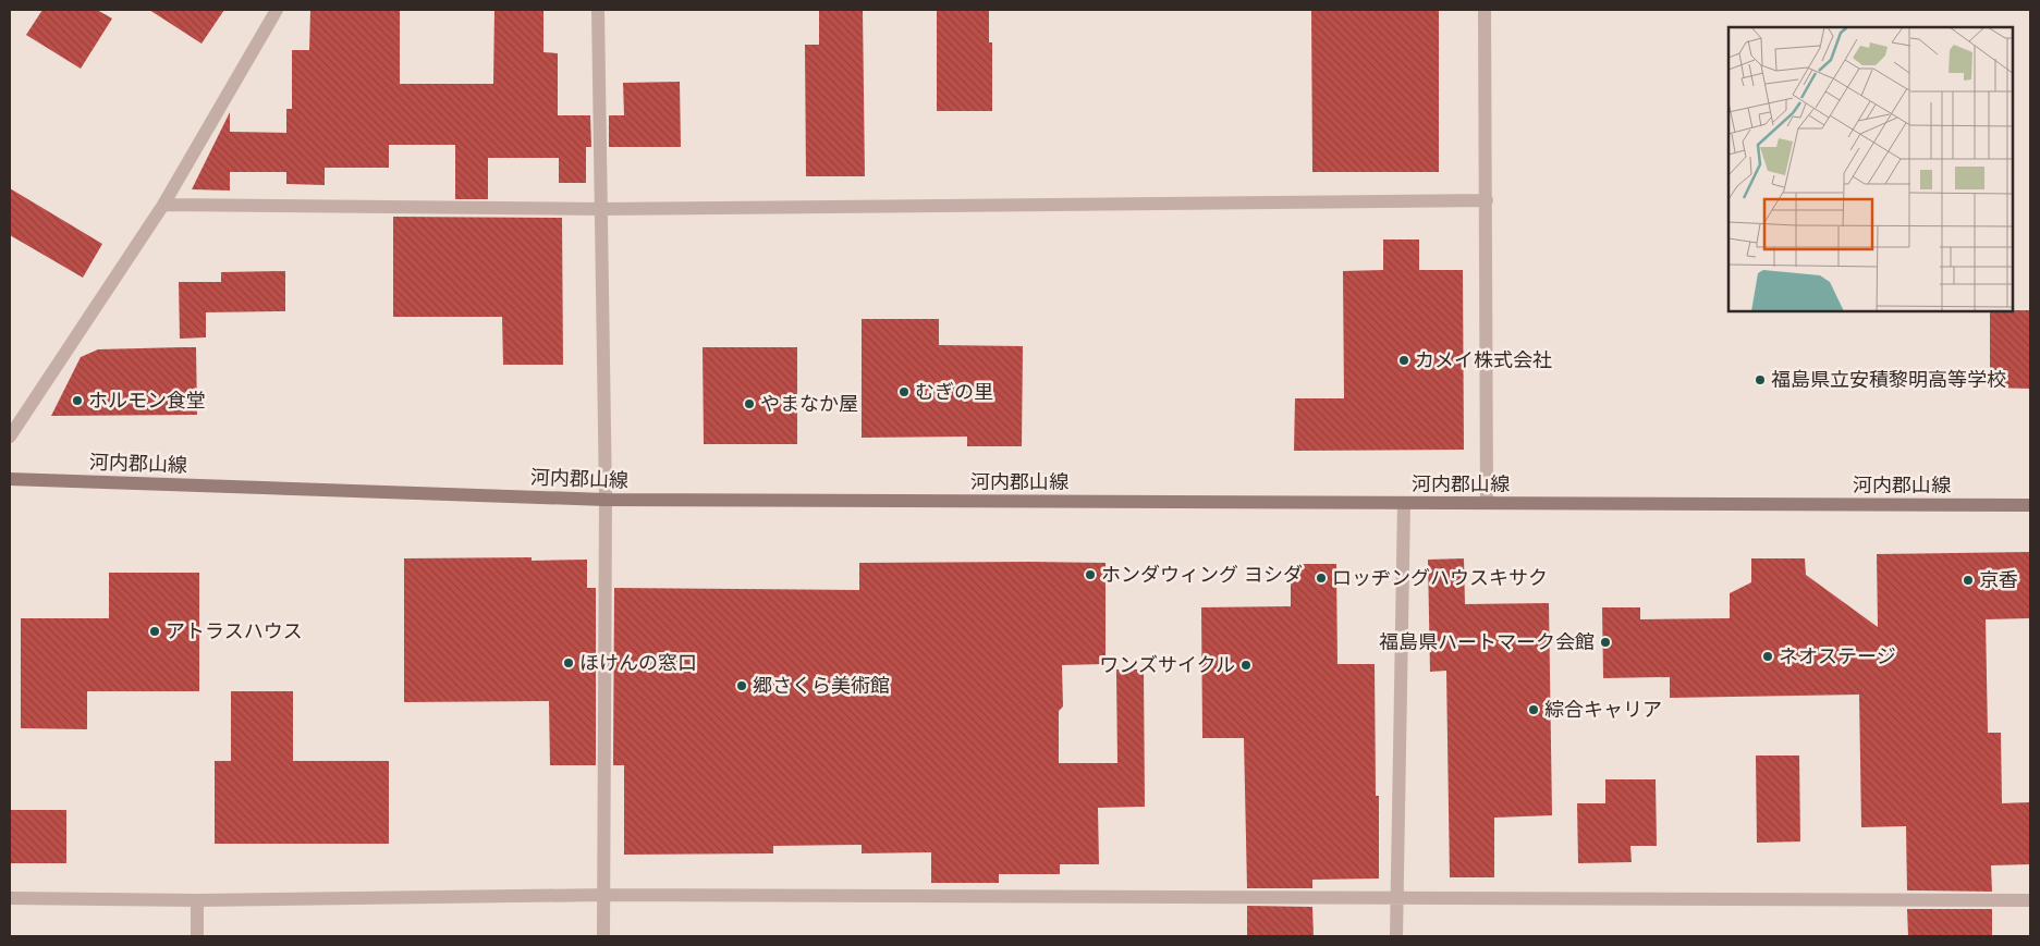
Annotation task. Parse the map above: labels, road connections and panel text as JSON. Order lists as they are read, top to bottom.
{
  "streets": {
    "main road": ["河内郡山線"]
  },
  "places": [
    "カメイ株式会社",
    "福島県立安積黎明高等学校",
    "むぎの里",
    "ホルモン食堂",
    "やまなか屋",
    "ホンダウィング ヨシダ",
    "ロッヂングハウスキサク",
    "京香",
    "アトラスハウス",
    "福島県ハートマーク会館",
    "ネオステージ",
    "ほけんの窓口",
    "ワンズサイクル",
    "郷さくら美術館",
    "綜合キャリア"
  ]
}
